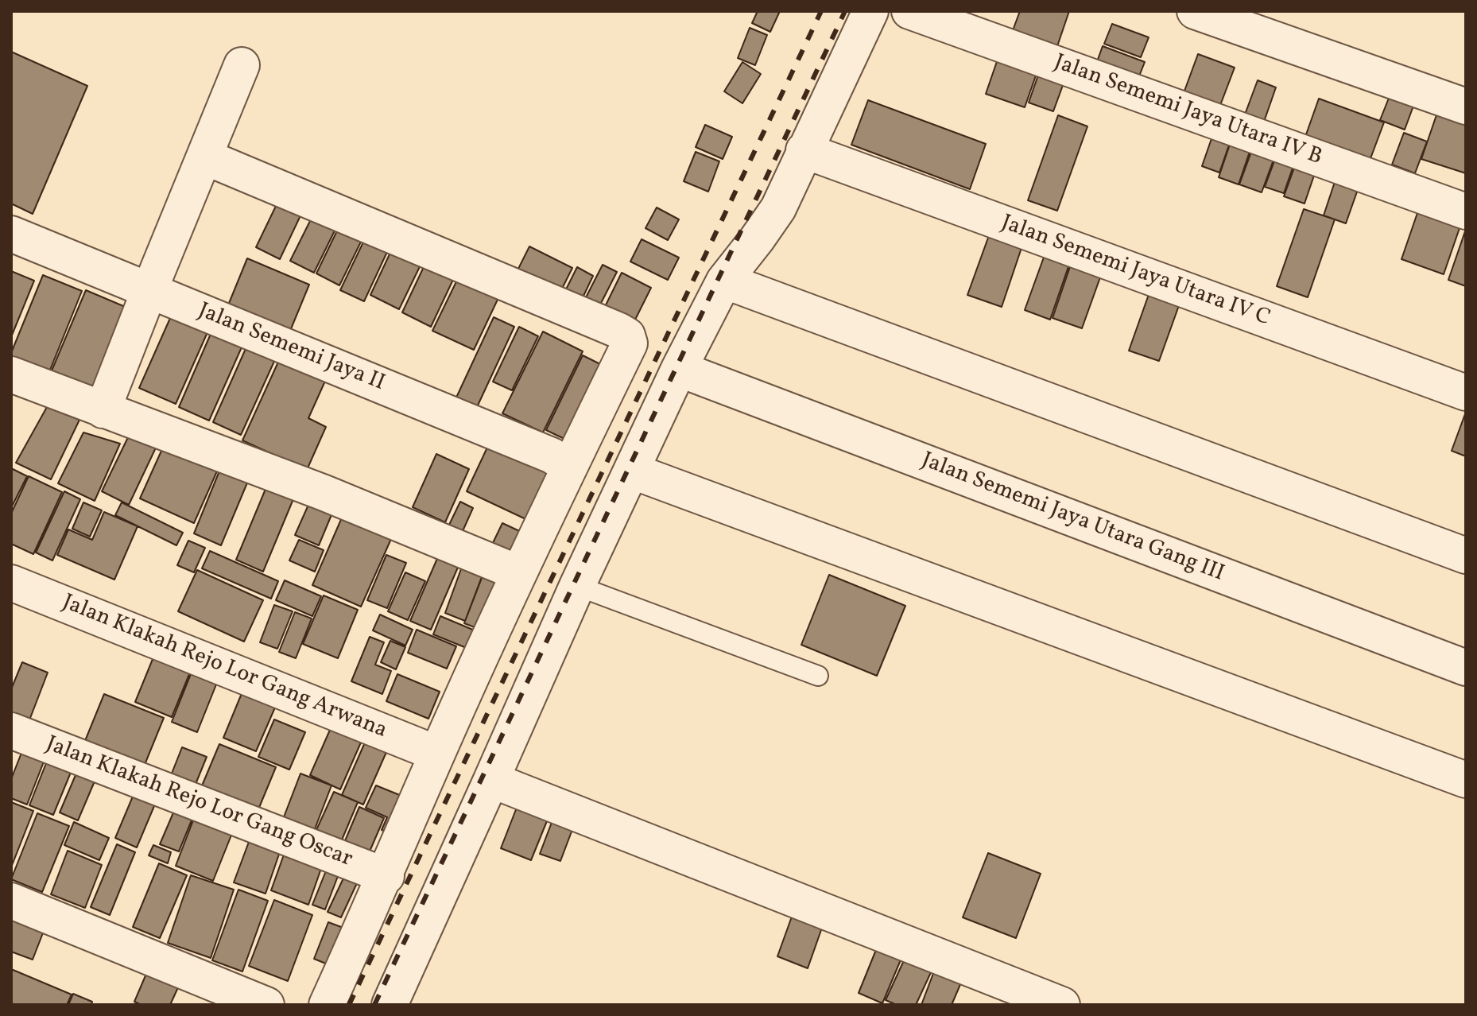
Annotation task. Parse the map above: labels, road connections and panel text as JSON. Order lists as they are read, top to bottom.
{
  "streets": {
    "street": [
      "Jalan Sememi Jaya Utara IV B",
      "Jalan Sememi Jaya Utara IV C",
      "Jalan Sememi Jaya II",
      "Jalan Sememi Jaya Utara Gang III",
      "Jalan Klakah Rejo Lor Gang Arwana",
      "Jalan Klakah Rejo Lor Gang Oscar"
    ]
  }
}
